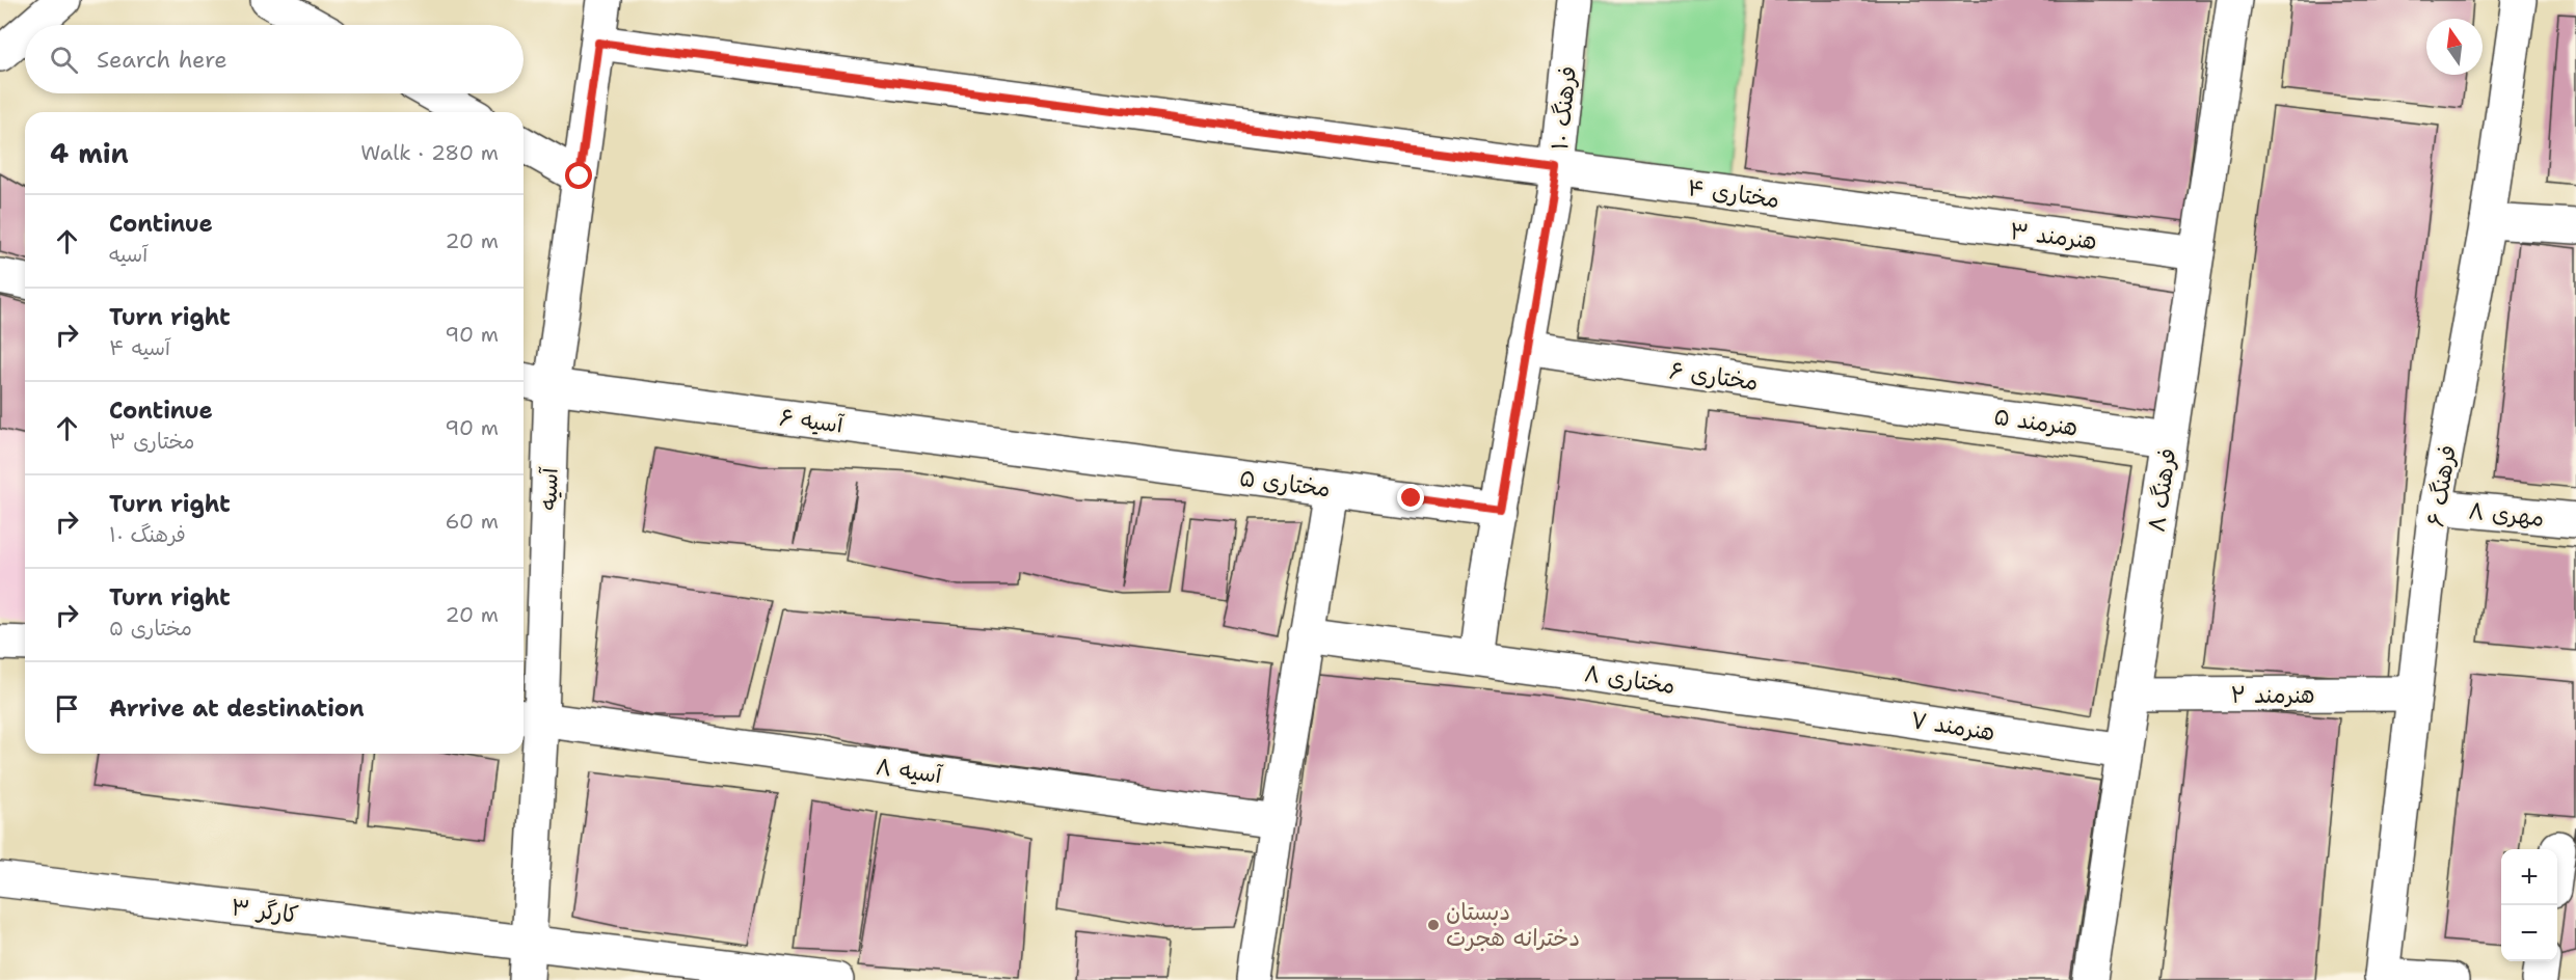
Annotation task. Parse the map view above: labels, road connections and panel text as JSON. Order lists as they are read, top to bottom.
{
  "streets": {
    "street": [
      "فرهنگ ۱۰",
      "مختاری ۴",
      "هنرمند ۳",
      "مختاری ۶",
      "آسیه ۶",
      "هنرمند ۵",
      "مختاری ۵",
      "فرهنگ ۶",
      "آسیه",
      "فرهنگ ۸",
      "مهری ۸",
      "مختاری ۸",
      "هنرمند ۲",
      "هنرمند ۷",
      "آسیه ۸",
      "کارگر ۳"
    ]
  },
  "crossings": [
    ["فرهنگ ۱۰", "مختاری ۴"],
    ["فرهنگ ۱۰", "مختاری ۶"],
    ["فرهنگ ۱۰", "مختاری ۵"],
    ["فرهنگ ۱۰", "مختاری ۸"],
    ["مختاری ۴", "هنرمند ۳"],
    ["مختاری ۴", "آسیه"],
    ["هنرمند ۳", "فرهنگ ۸"],
    ["مختاری ۶", "هنرمند ۵"],
    ["آسیه ۶", "مختاری ۵"],
    ["آسیه ۶", "آسیه"],
    ["هنرمند ۵", "فرهنگ ۸"],
    ["فرهنگ ۶", "مهری ۸"],
    ["فرهنگ ۶", "هنرمند ۲"],
    ["آسیه", "آسیه ۸"],
    ["آسیه", "کارگر ۳"],
    ["فرهنگ ۸", "هنرمند ۲"],
    ["فرهنگ ۸", "هنرمند ۷"],
    ["مختاری ۸", "هنرمند ۷"]
  ],
  "places": ["دبستان دخترانه هجرت"],
  "north": "top",
  "page": {
    "search": "Search here",
    "heading": ["4 min", "Walk · 280 m"],
    "list": [
      ["Continue", "آسیه", "20 m"],
      ["Turn right", "آسیه ۴", "90 m"],
      ["Continue", "مختاری ۳", "90 m"],
      ["Turn right", "فرهنگ ۱۰", "60 m"],
      ["Turn right", "مختاری ۵", "20 m"],
      "Arrive at destination"
    ],
    "map_buttons": ["+", "−"]
  }
}
